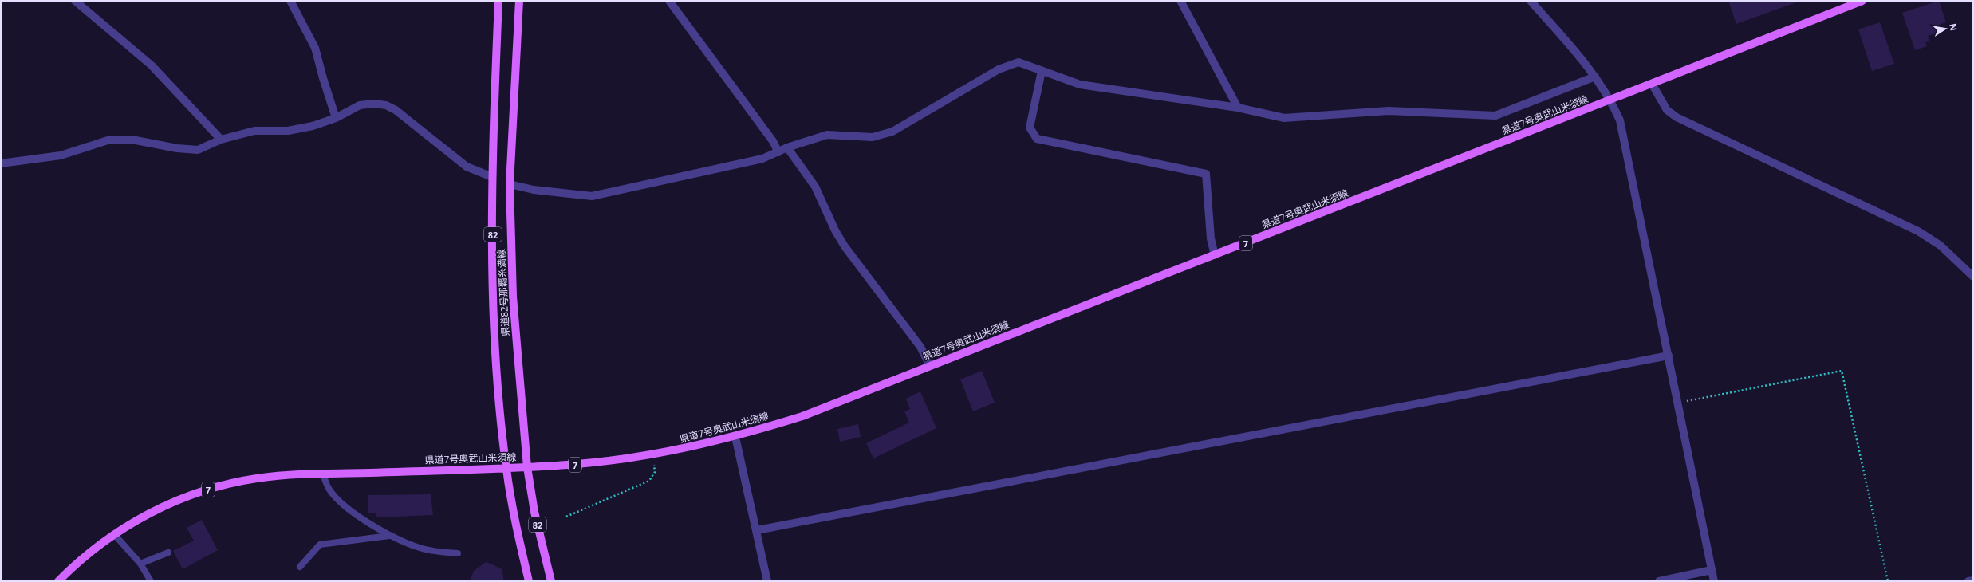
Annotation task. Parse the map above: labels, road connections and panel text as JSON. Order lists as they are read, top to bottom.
{
  "streets": {
    "main road": [
      "県道7号奥武山米須線",
      "82",
      "7",
      "県道82号那覇糸満線"
    ]
  },
  "crossings": [
    ["県道7号奥武山米須線", "県道82号那覇糸満線"]
  ],
  "north": "right"
}
